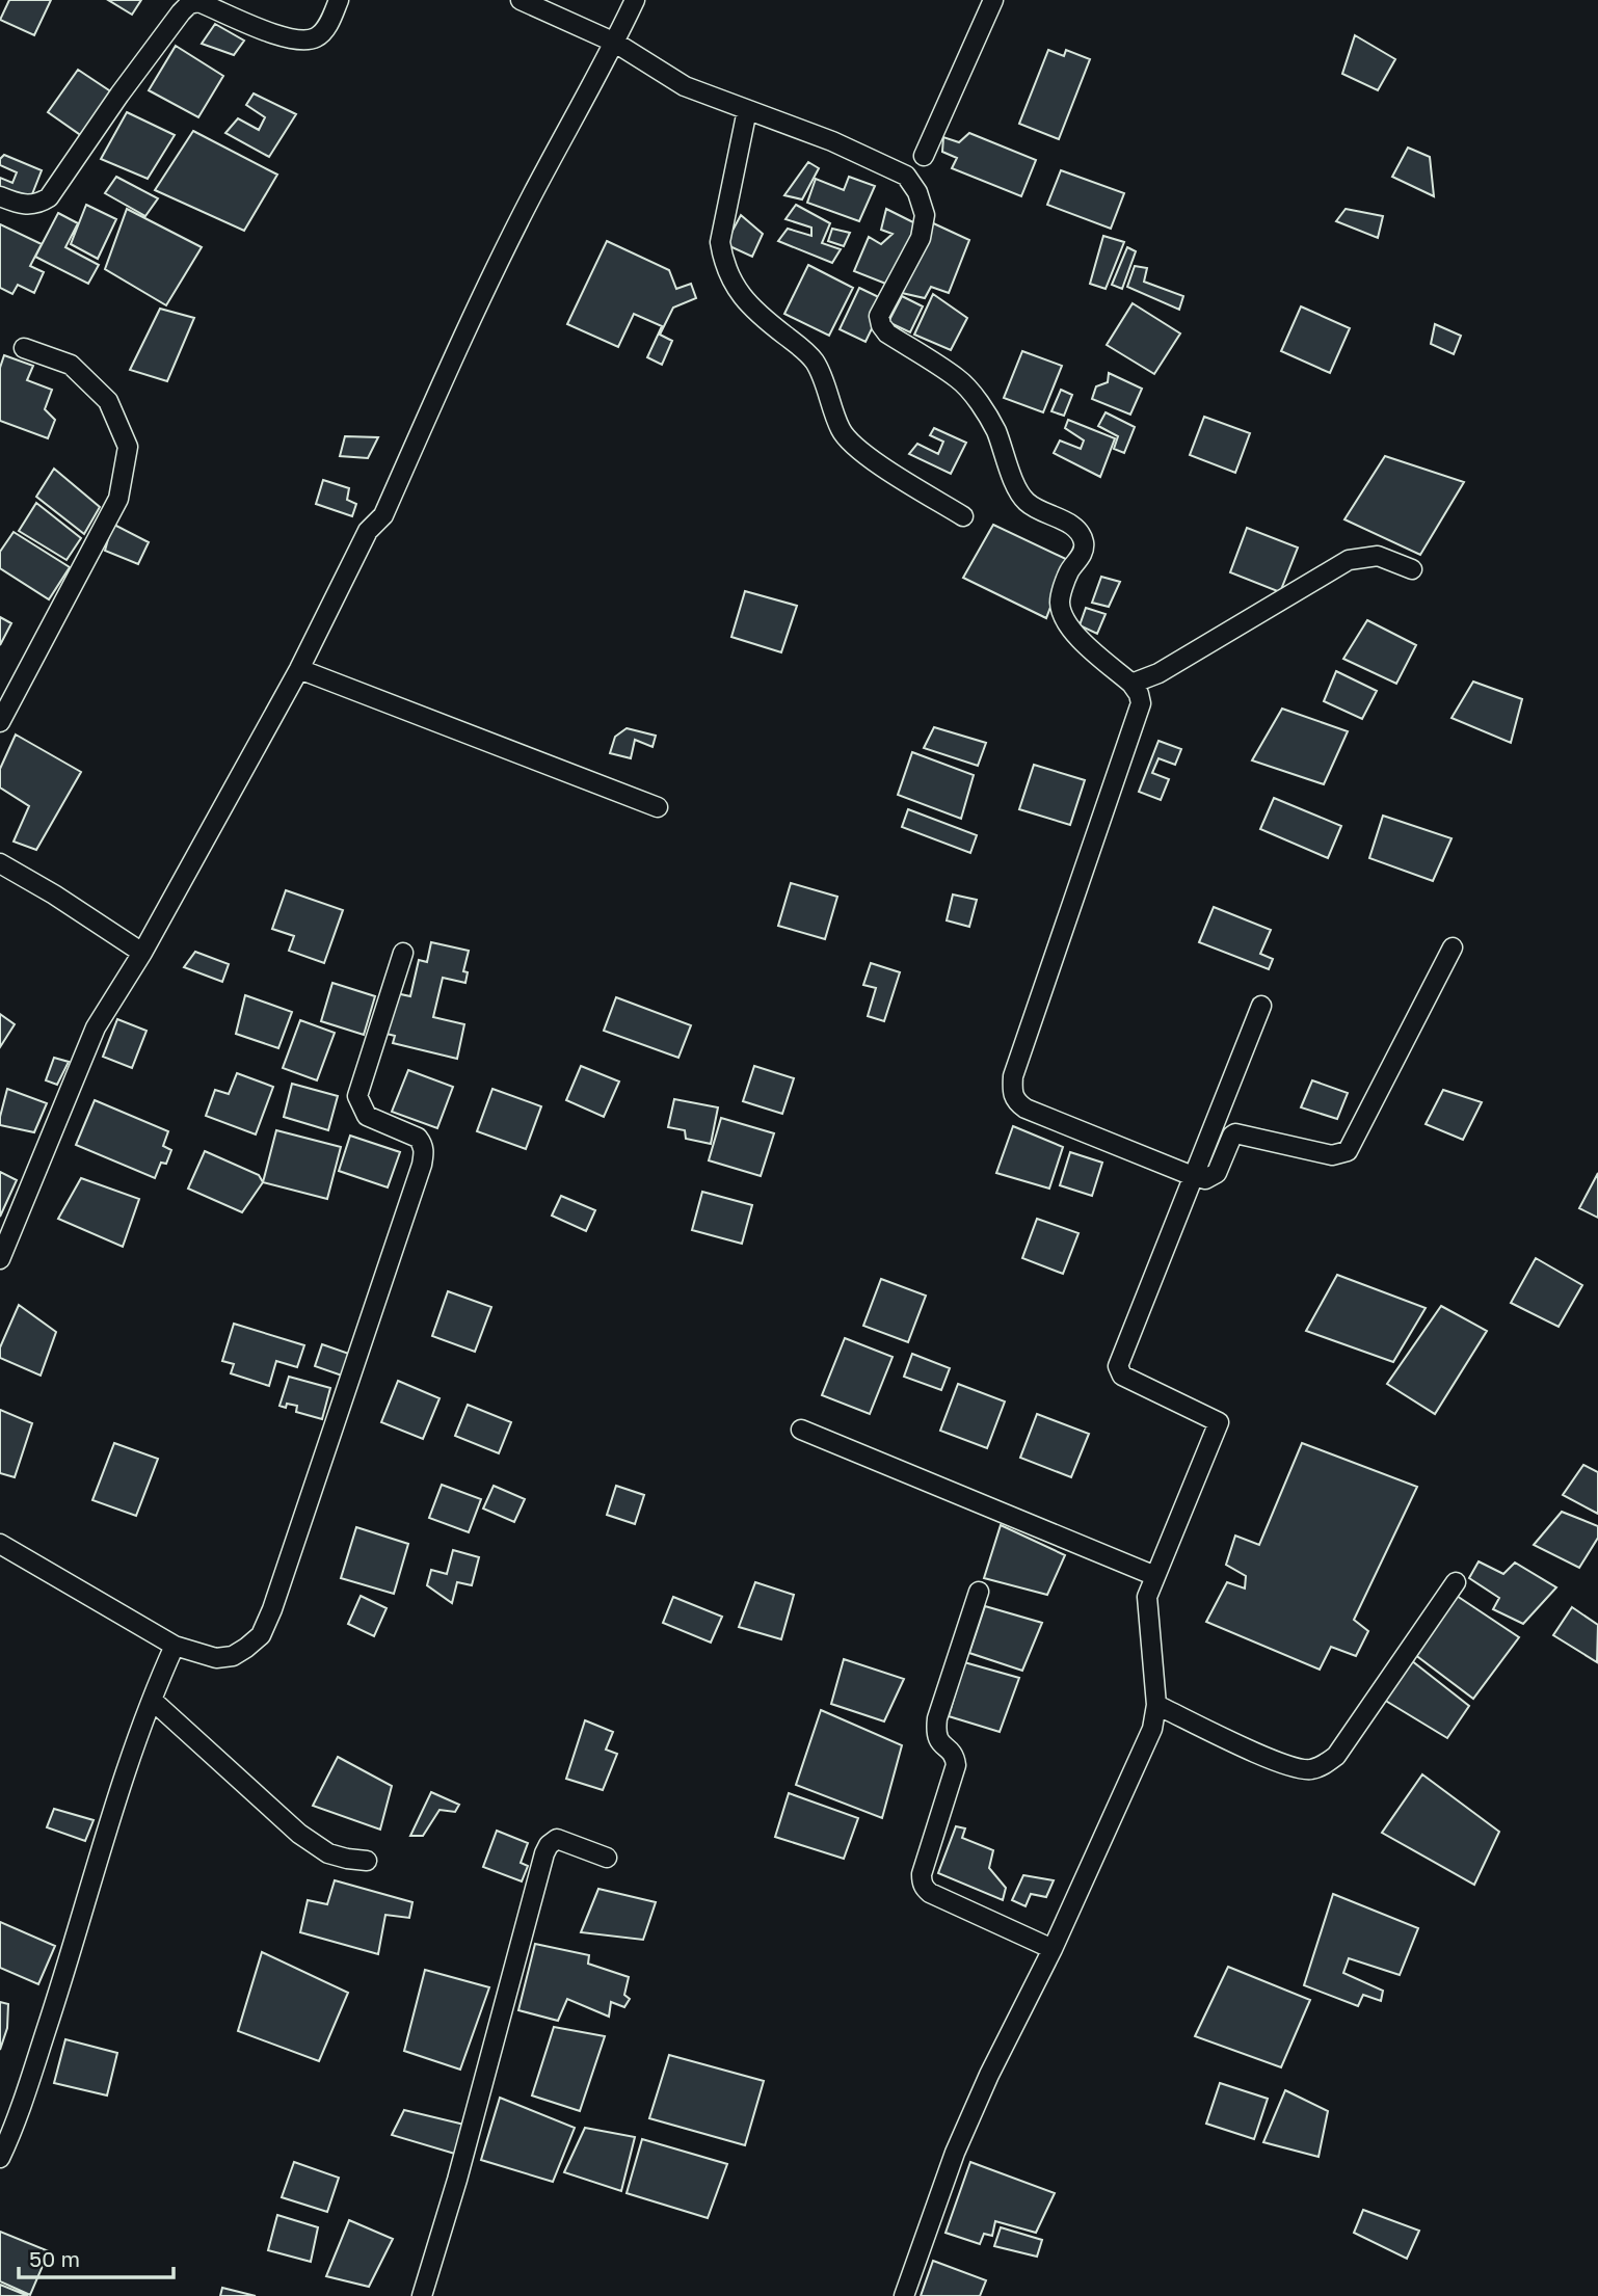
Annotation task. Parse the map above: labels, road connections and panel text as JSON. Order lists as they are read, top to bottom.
{
  "scale_bar": "50 m"
}
